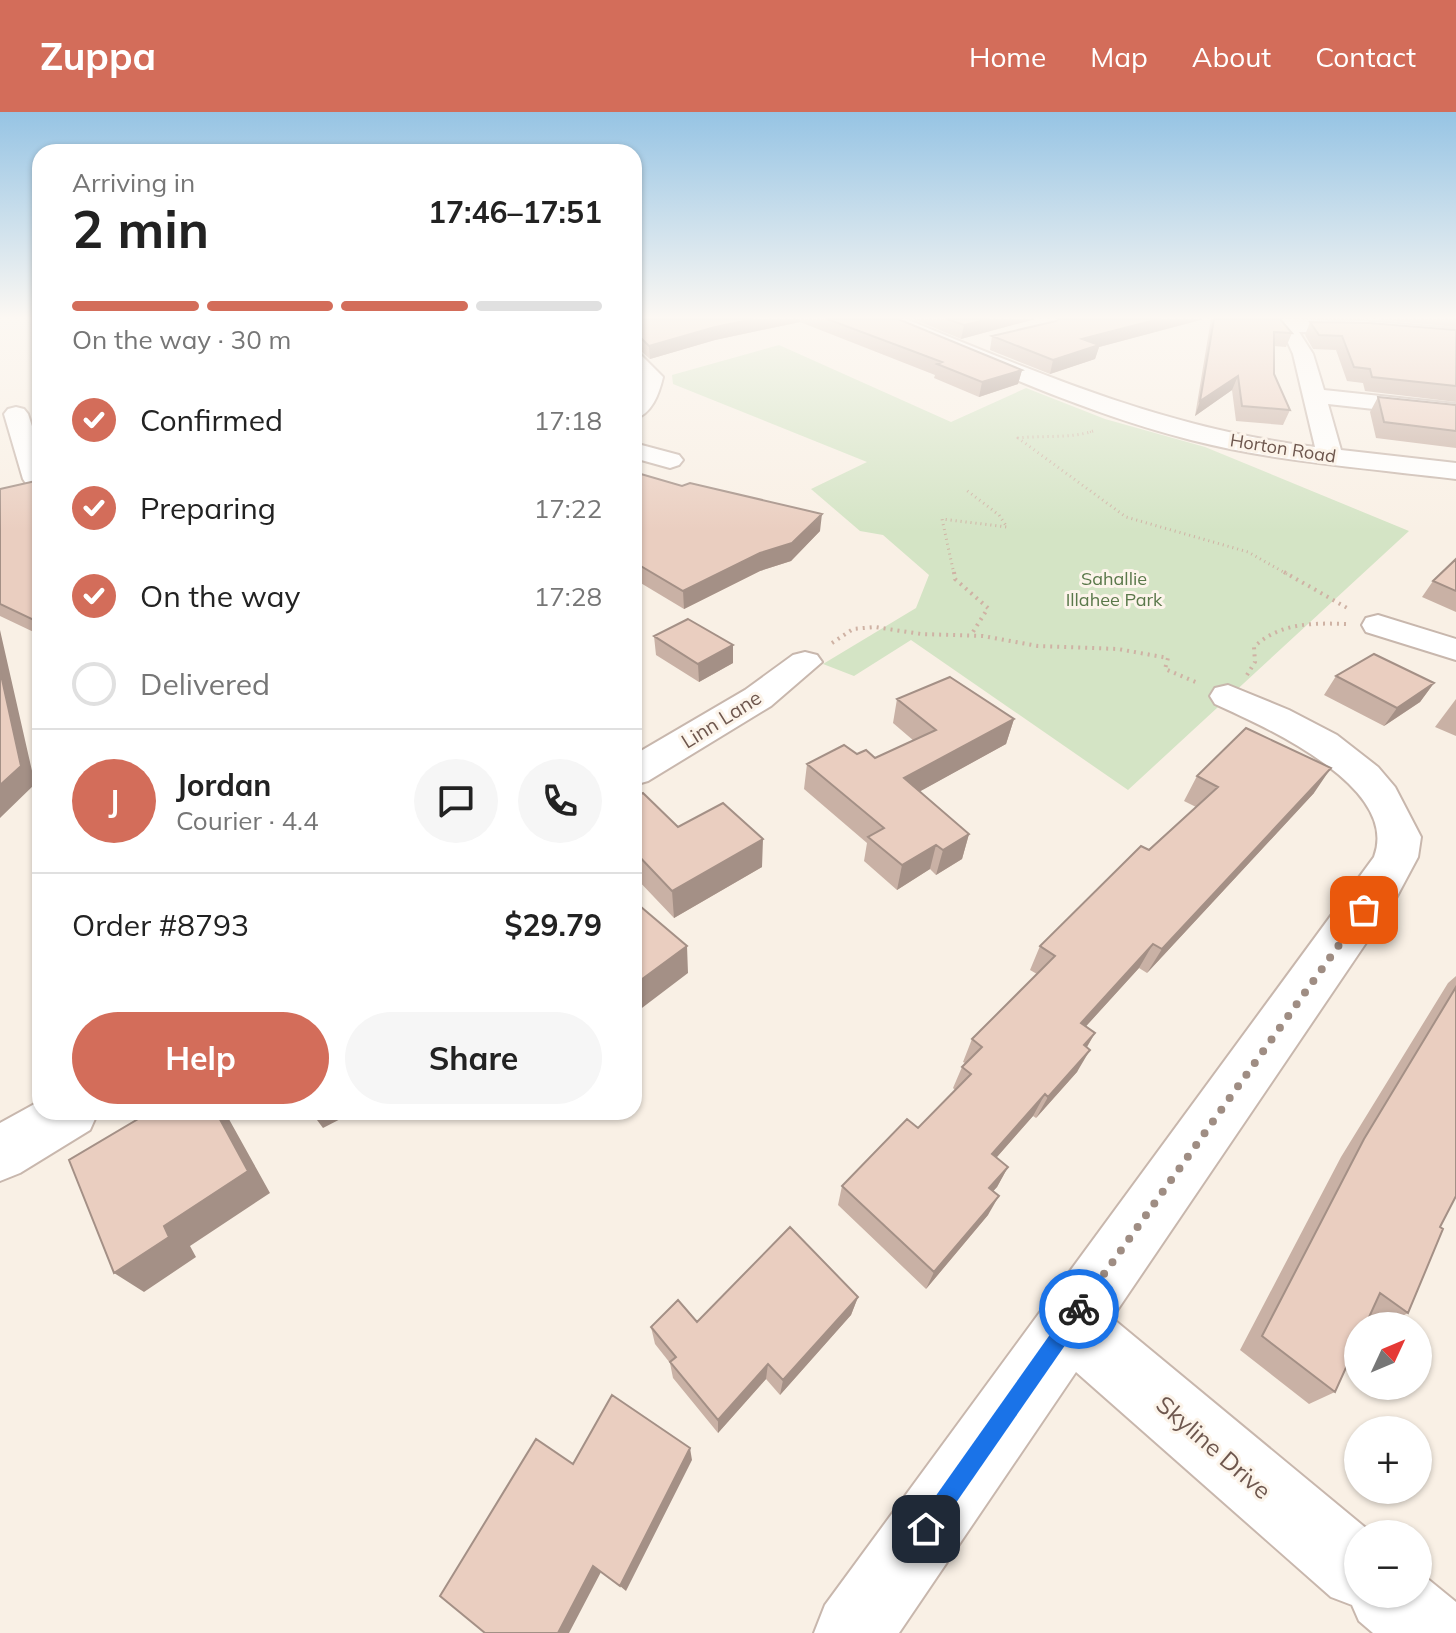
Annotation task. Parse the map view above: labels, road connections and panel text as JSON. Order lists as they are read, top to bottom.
{
  "streets": {
    "street": ["Horton Road", "Linn Lane", "Skyline Drive"]
  },
  "parks": ["Sahallie Illahee Park"],
  "north": "top right",
  "page": {
    "header": "Zuppa",
    "nav": [
      "Home",
      "Map",
      "About",
      "Contact"
    ],
    "heading": ["2 min", "Arriving in", "17:46–17:51"],
    "panel": [
      "Jordan",
      "Courier · 4.4",
      "Order #8793",
      "$29.79"
    ],
    "bar": "On the way · 30 m",
    "list": [
      ["Confirmed", "17:18"],
      ["Preparing", "17:22"],
      ["On the way", "17:28"],
      "Delivered"
    ],
    "round": "J",
    "buttons": ["Help", "Share"],
    "map_buttons": ["+", "−"]
  }
}
